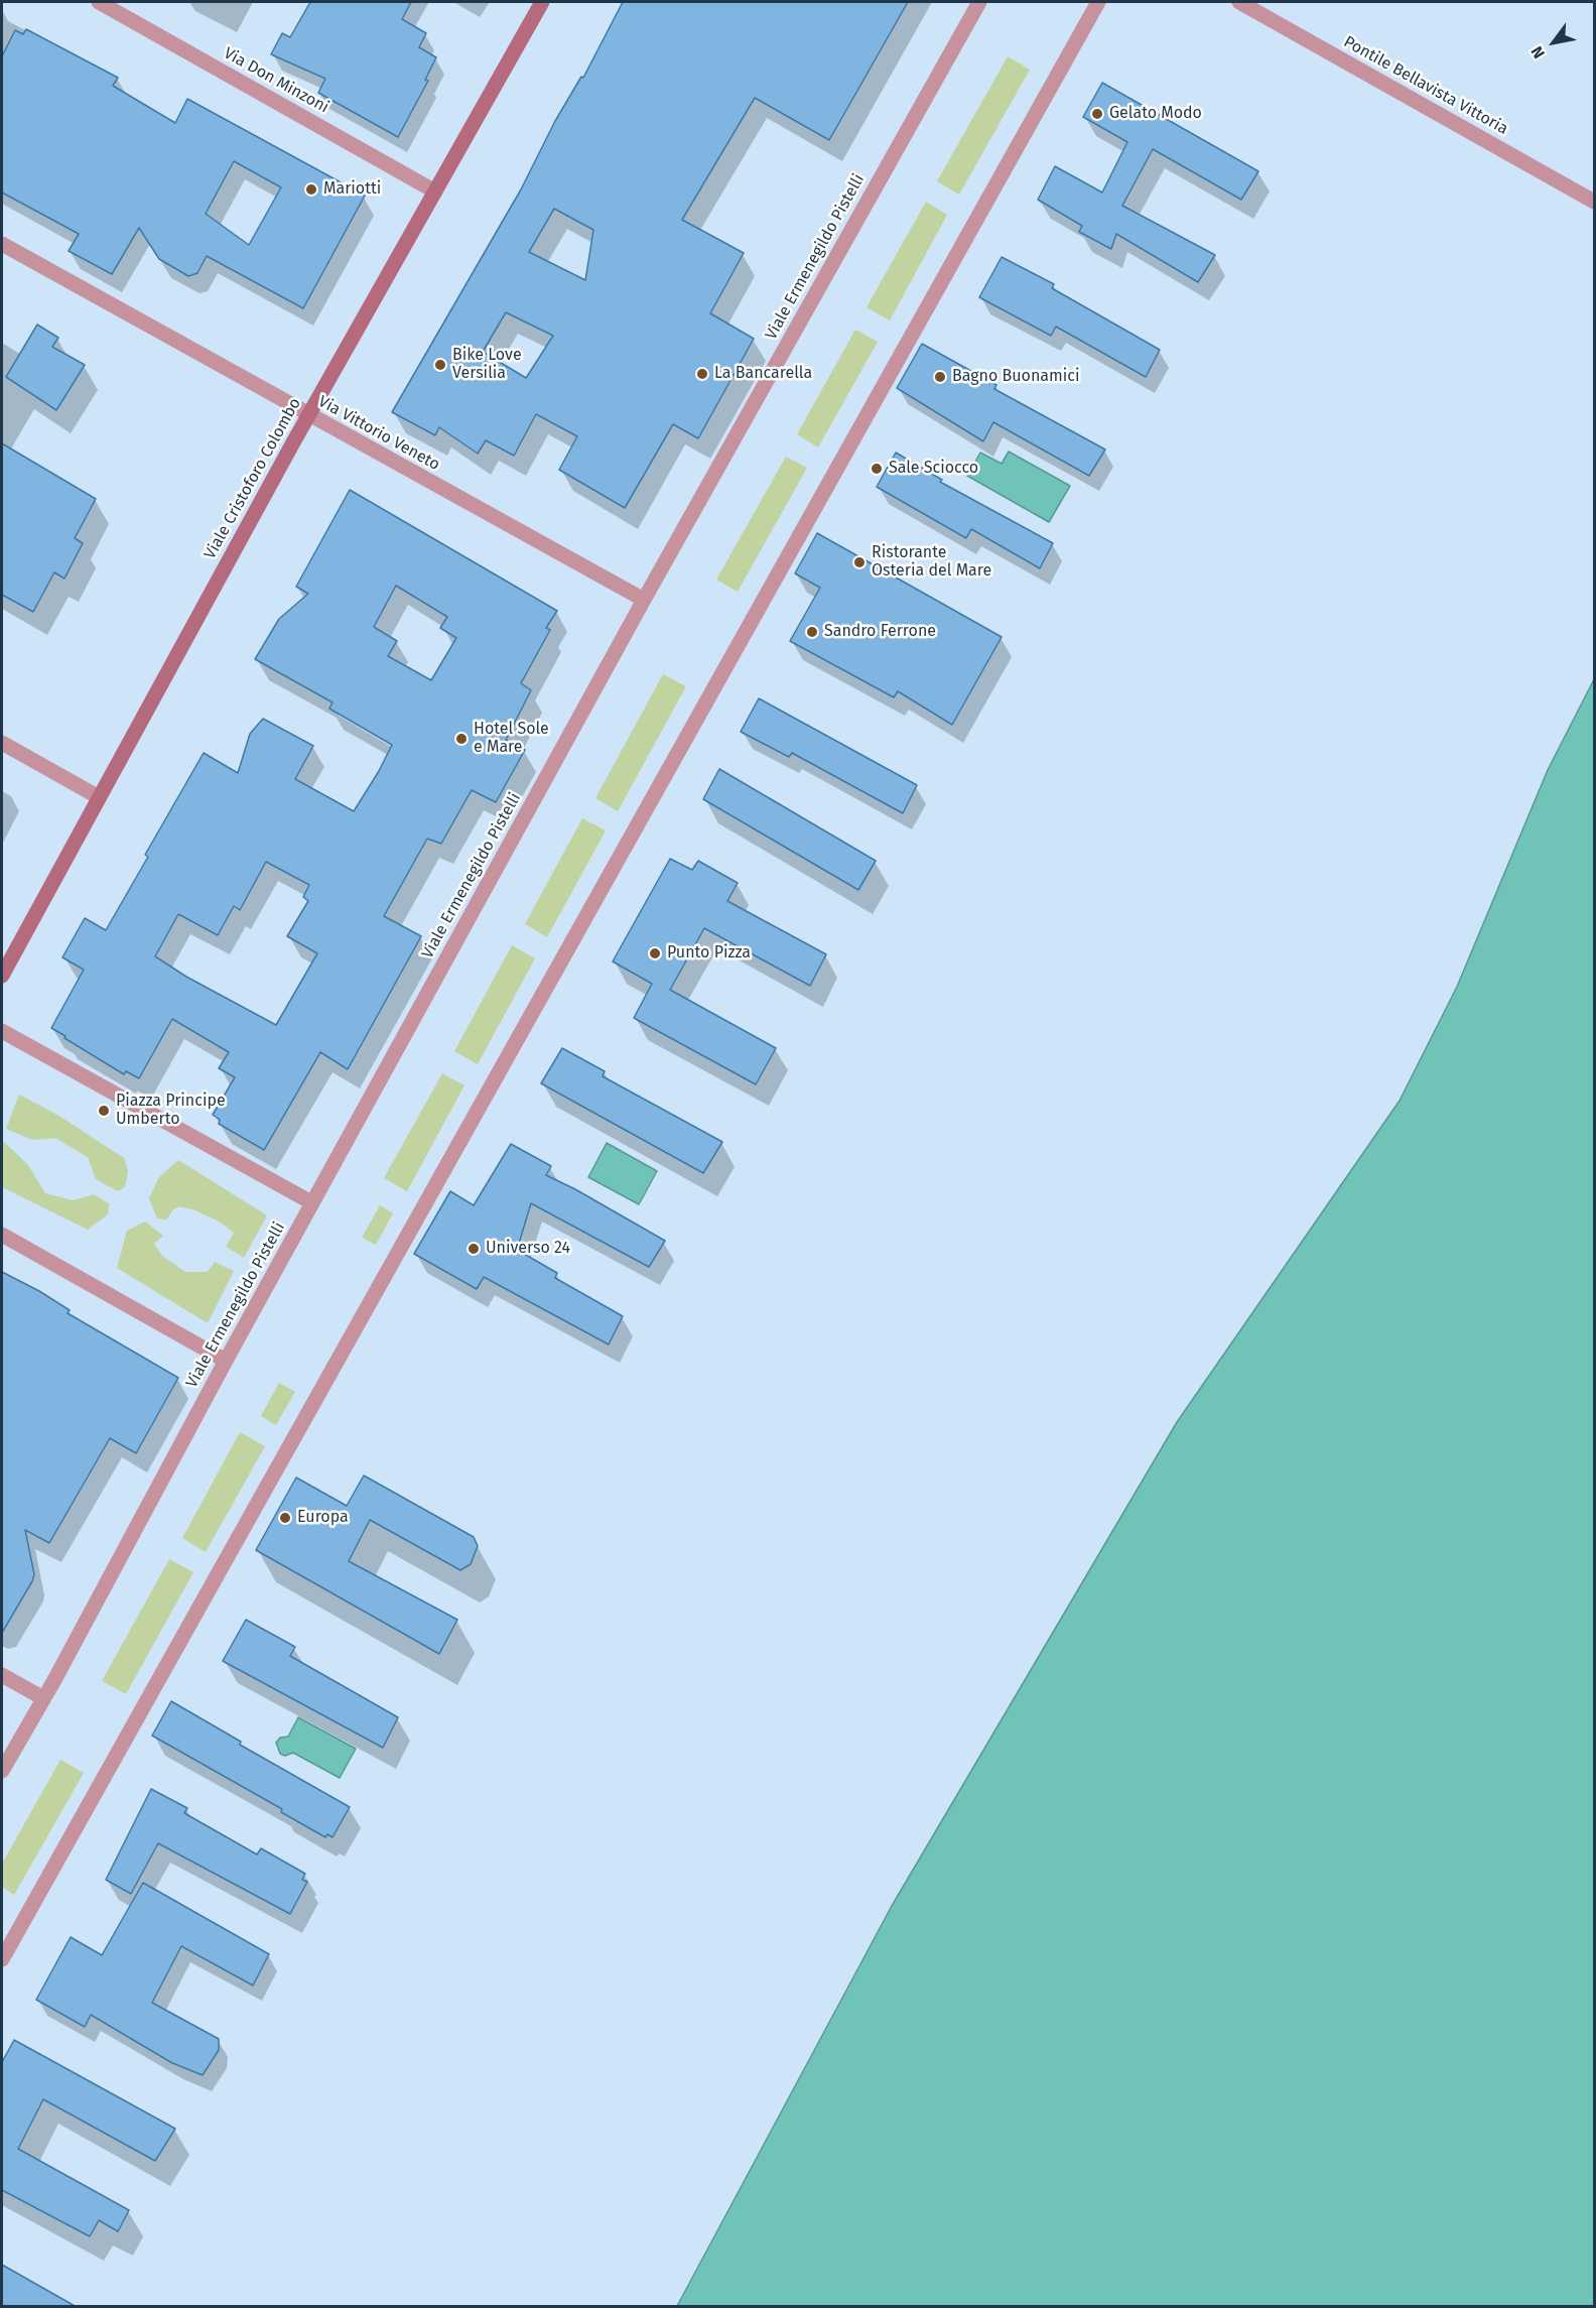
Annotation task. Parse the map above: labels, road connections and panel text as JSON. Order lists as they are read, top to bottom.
{
  "streets": {
    "street": [
      "Via Don Minzoni",
      "Pontile Bellavista Vittoria",
      "Viale Ermenegildo Pistelli",
      "Via Vittorio Veneto",
      "Viale Cristoforo Colombo"
    ]
  },
  "crossings": [
    ["Via Don Minzoni", "Viale Cristoforo Colombo"],
    ["Viale Ermenegildo Pistelli", "Via Vittorio Veneto"],
    ["Via Vittorio Veneto", "Viale Cristoforo Colombo"]
  ],
  "places": [
    "Gelato Modo",
    "Mariotti",
    "Bike Love Versilia",
    "La Bancarella",
    "Bagno Buonamici",
    "Sale Sciocco",
    "Ristorante Osteria del Mare",
    "Sandro Ferrone",
    "Hotel Sole e Mare",
    "Punto Pizza",
    "Piazza Principe Umberto",
    "Universo 24",
    "Europa"
  ],
  "north": "bottom left"
}
